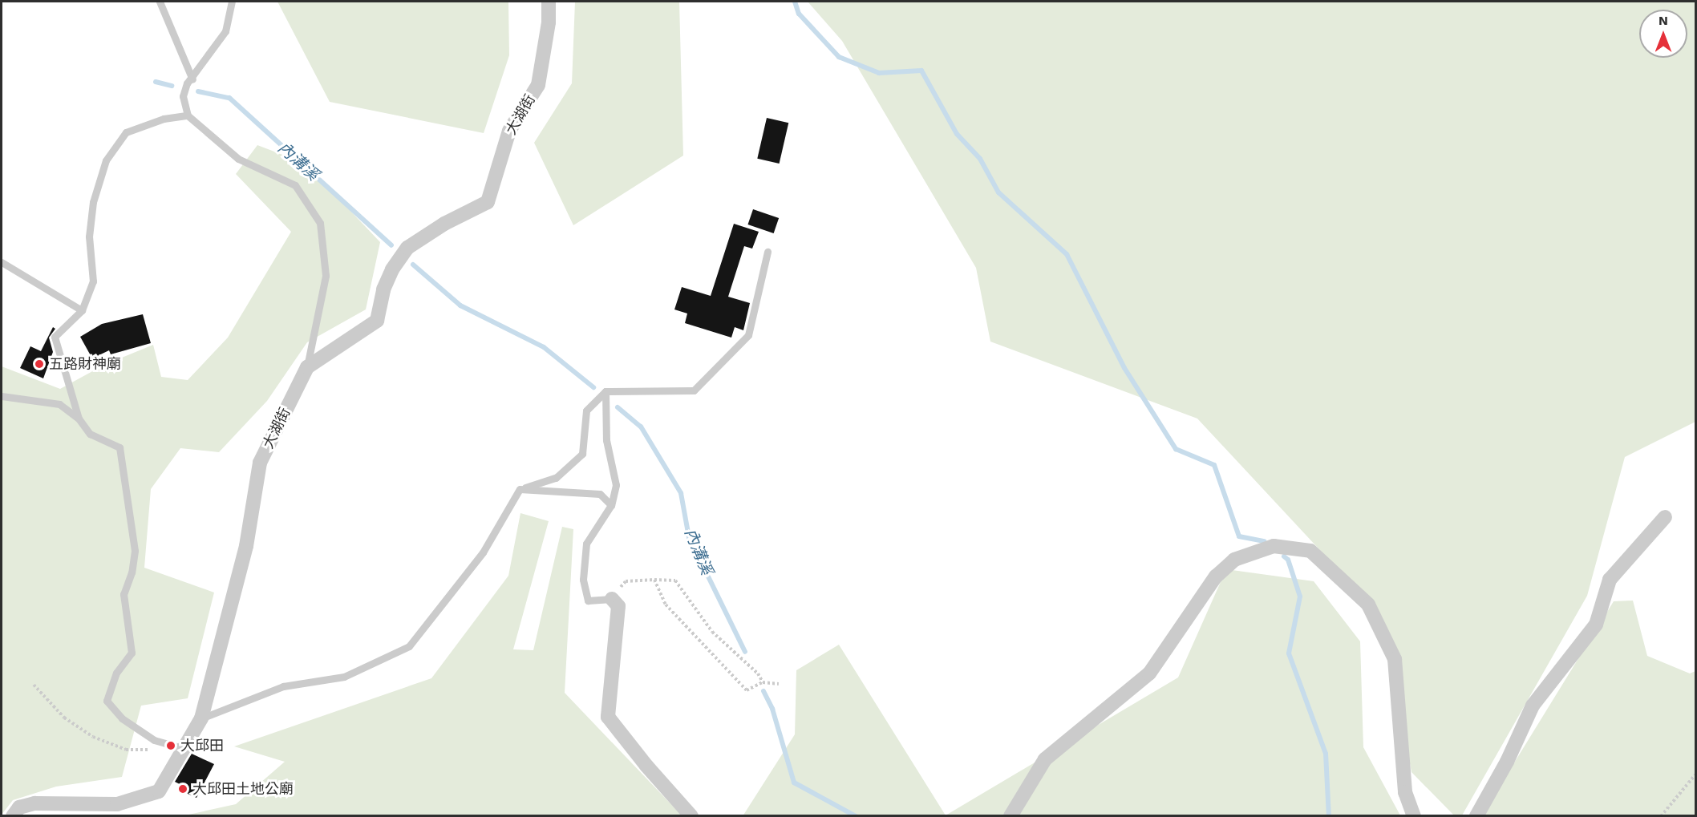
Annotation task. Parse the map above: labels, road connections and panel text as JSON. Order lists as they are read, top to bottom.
{
  "streets": {
    "street": ["大湖街"]
  },
  "water": ["內溝溪"],
  "places": ["五路財神廟", "大邱田", "大邱田土地公廟"],
  "north": "top"
}
